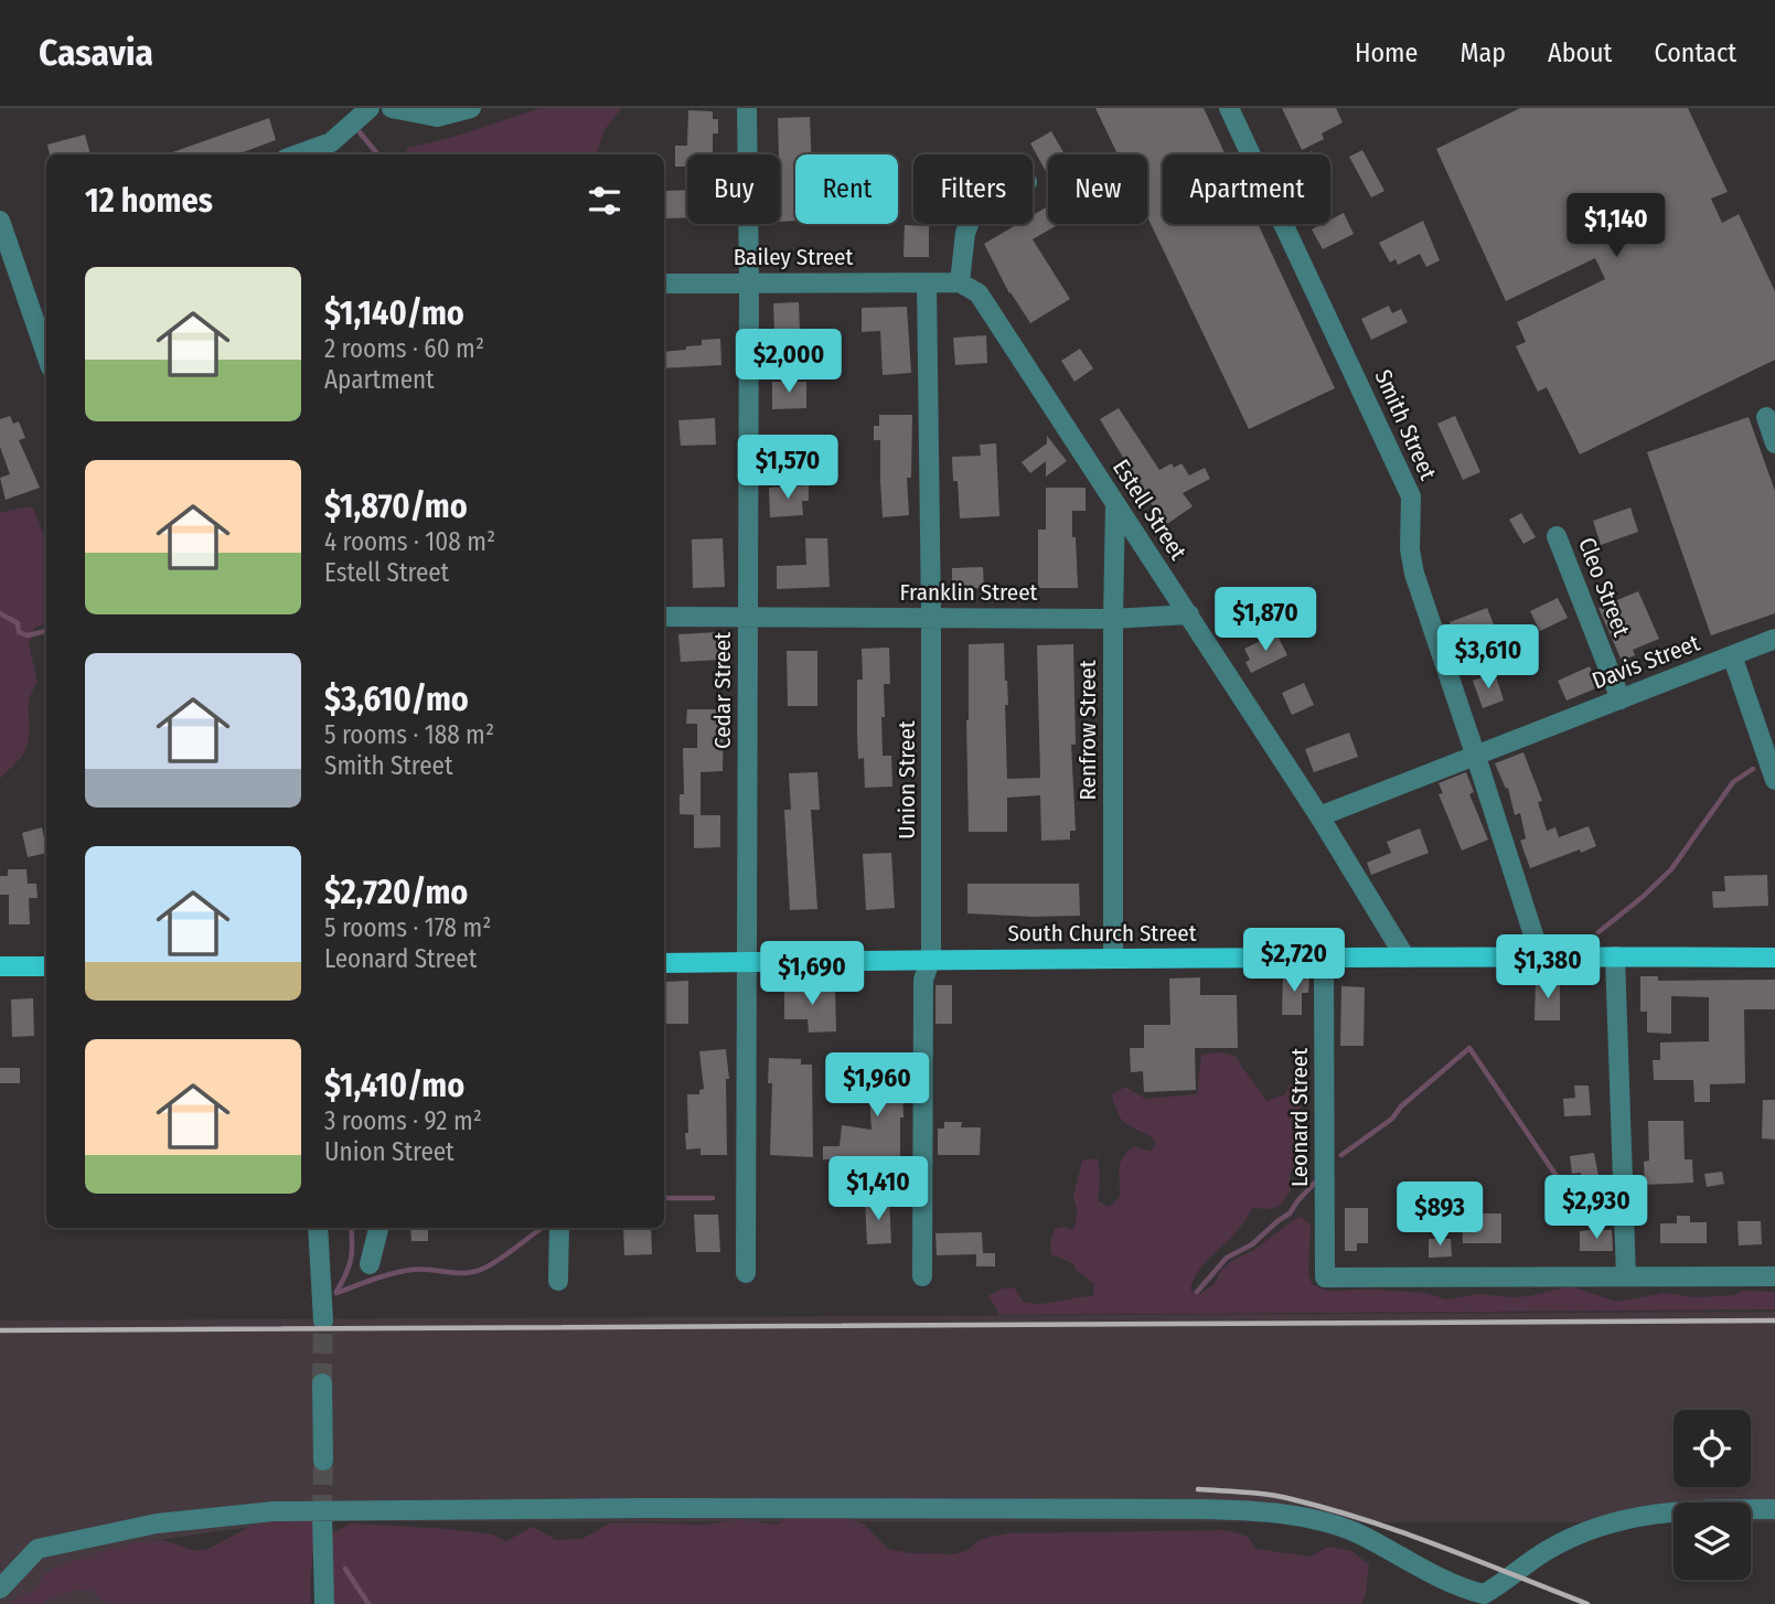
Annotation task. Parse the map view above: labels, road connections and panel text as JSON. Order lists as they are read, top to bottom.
{
  "streets": {
    "main road": ["South Church Street"],
    "street": [
      "Bailey Street",
      "Smith Street",
      "Estell Street",
      "Cleo Street",
      "Franklin Street",
      "Davis Street",
      "Cedar Street",
      "Renfrow Street",
      "Union Street",
      "Leonard Street"
    ]
  },
  "crossings": [
    ["Bailey Street", "Cedar Street"],
    ["Bailey Street", "Union Street"],
    ["Smith Street", "Davis Street"],
    ["Smith Street", "South Church Street"],
    ["Estell Street", "Franklin Street"],
    ["Estell Street", "Davis Street"],
    ["Estell Street", "Renfrow Street"],
    ["Estell Street", "South Church Street"],
    ["Cleo Street", "Davis Street"],
    ["Franklin Street", "Cedar Street"],
    ["Franklin Street", "Renfrow Street"],
    ["Franklin Street", "Union Street"],
    ["Cedar Street", "South Church Street"],
    ["Renfrow Street", "South Church Street"],
    ["Union Street", "South Church Street"],
    ["South Church Street", "Leonard Street"]
  ],
  "page": {
    "header": "Casavia",
    "nav": [
      "Home",
      "Map",
      "About",
      "Contact"
    ],
    "chip": [
      "Buy",
      "Rent",
      "Filters",
      "New",
      "Apartment"
    ],
    "heading": "12 homes",
    "price": [
      "$1,140",
      "$2,000",
      "$1,570",
      "$1,870",
      "$3,610",
      "$2,720",
      "$1,380",
      "$1,690",
      "$1,960",
      "$1,410",
      "$2,930",
      "$893"
    ],
    "list": [
      {
        "name": "$1,140/mo",
        "note": "2 rooms · 60 m² · Apartment"
      },
      {
        "name": "$1,870/mo",
        "note": "4 rooms · 108 m² · Estell Street"
      },
      {
        "name": "$3,610/mo",
        "note": "5 rooms · 188 m² · Smith Street"
      },
      {
        "name": "$2,720/mo",
        "note": "5 rooms · 178 m² · Leonard Street"
      },
      {
        "name": "$1,410/mo",
        "note": "3 rooms · 92 m² · Union Street"
      }
    ]
  }
}
